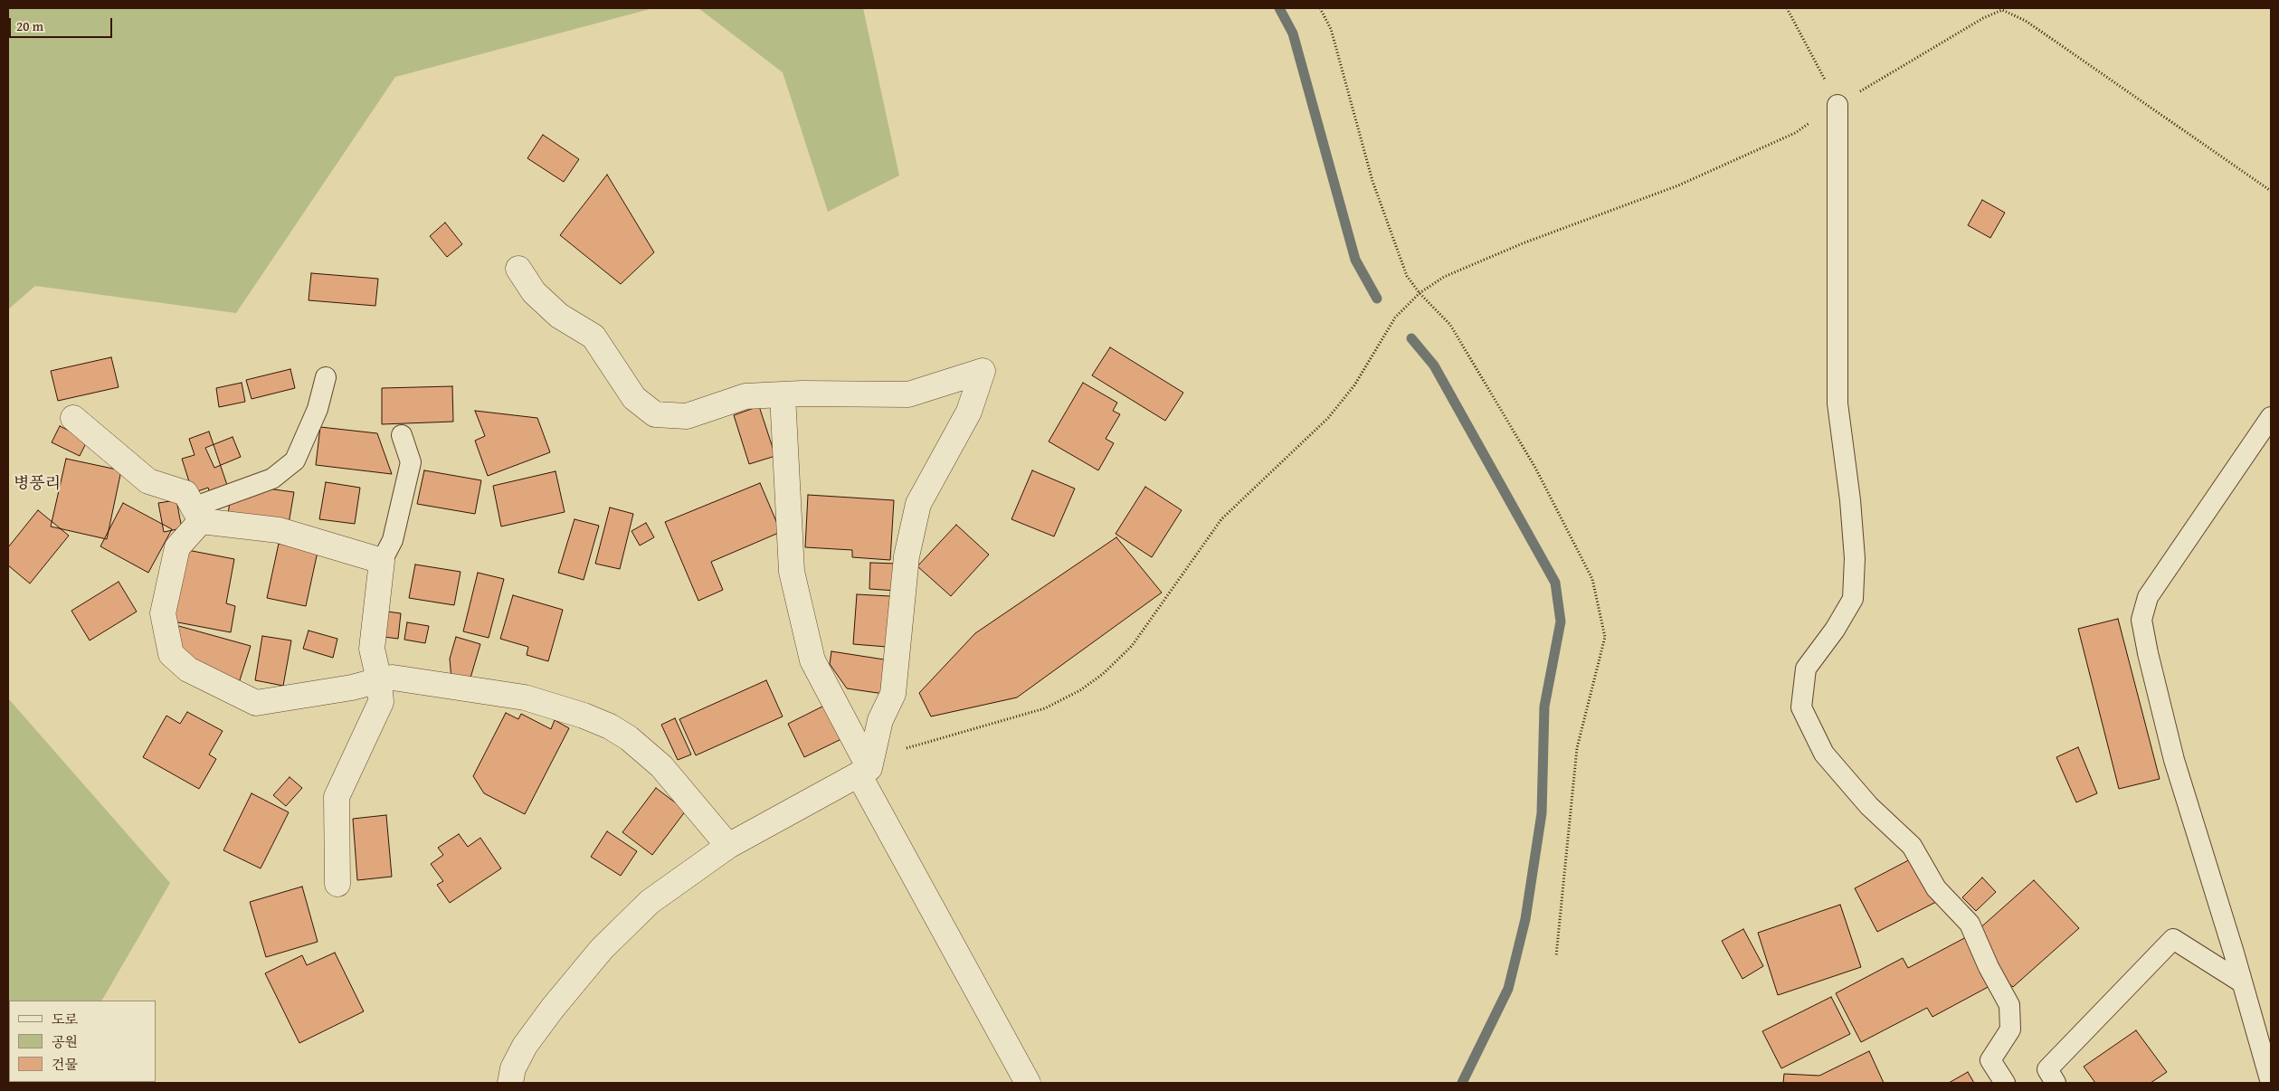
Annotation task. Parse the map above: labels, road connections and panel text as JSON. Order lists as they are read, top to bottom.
{
  "districts": ["병풍리"],
  "legend": ["도로", "공원", "건물"],
  "scale_bar": "20 m"
}
